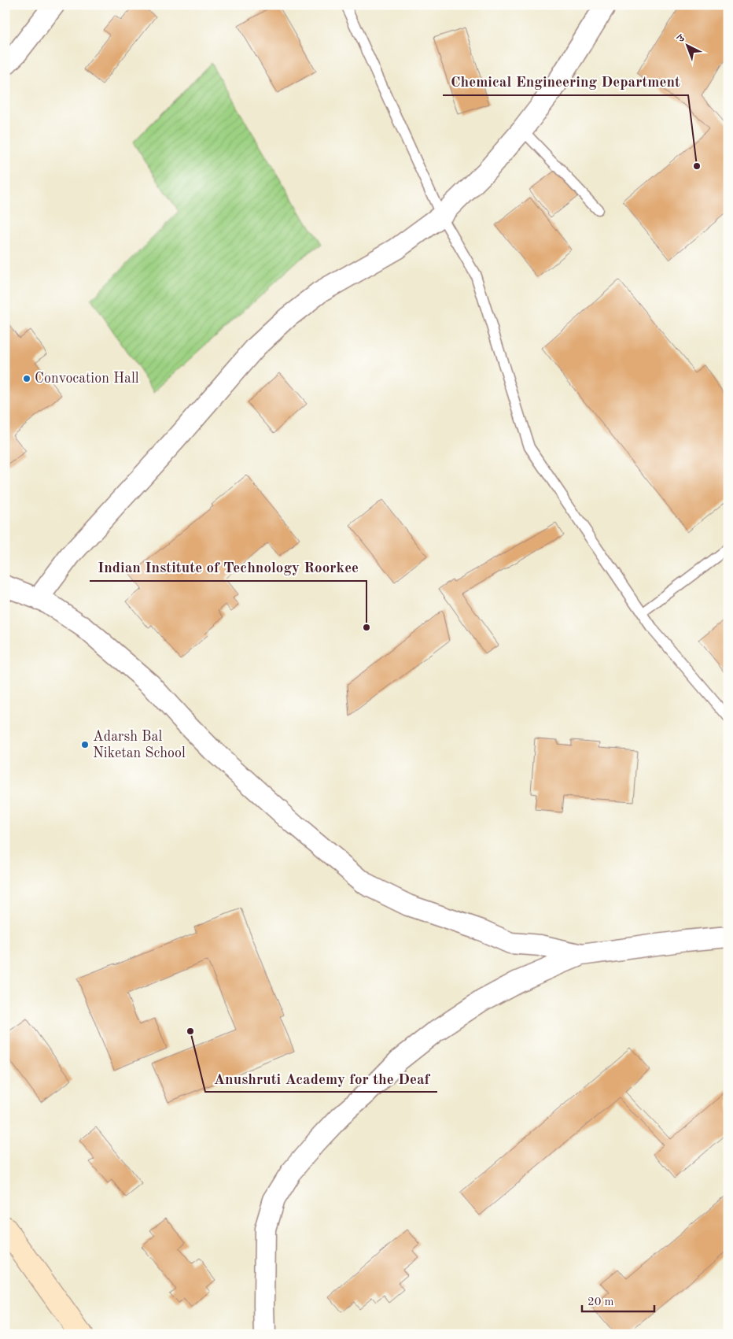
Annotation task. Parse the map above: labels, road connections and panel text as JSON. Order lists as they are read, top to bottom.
{
  "places": [
    "Chemical Engineering Department",
    "Convocation Hall",
    "Indian Institute of Technology Roorkee",
    "Adarsh Bal Niketan School",
    "Anushruti Academy for the Deaf"
  ],
  "scale_bar": "20 m",
  "north": "top left"
}
